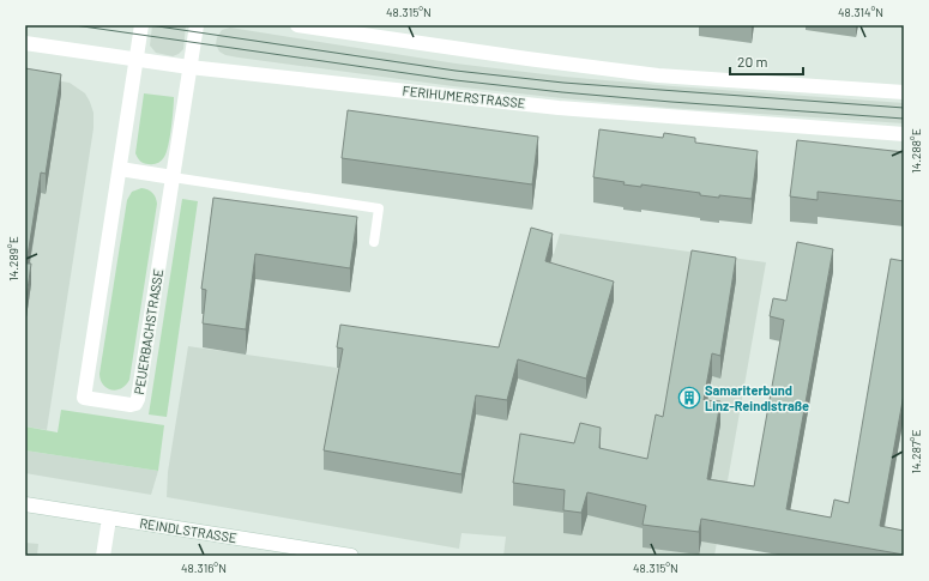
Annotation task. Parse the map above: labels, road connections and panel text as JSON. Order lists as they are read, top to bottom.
{
  "streets": {
    "street": ["FERIHUMERSTRASSE", "PEUERBACHSTRASSE", "REINDLSTRASSE"]
  },
  "crossings": [
    ["FERIHUMERSTRASSE", "PEUERBACHSTRASSE"]
  ],
  "places": {
    "building": ["Samariterbund Linz-Reindlstraße"]
  },
  "scale_bar": "20 m",
  "coordinates": [
    "48.315°N",
    "48.314°N",
    "14.288°E",
    "14.289°E",
    "14.287°E",
    "48.316°N"
  ]
}
